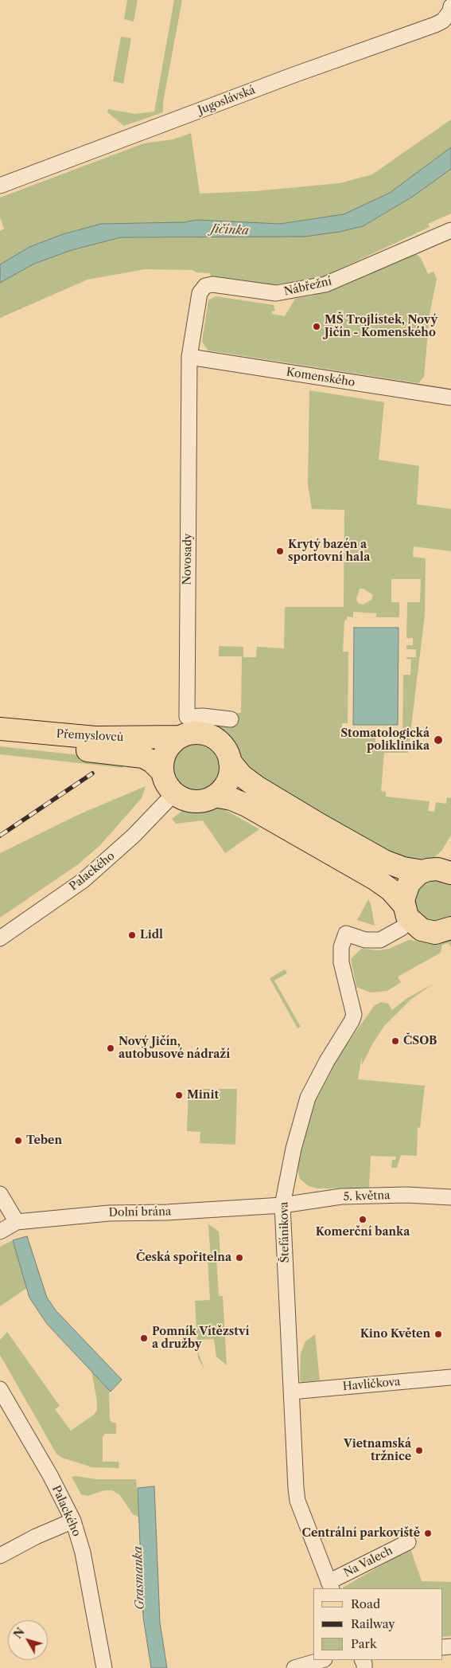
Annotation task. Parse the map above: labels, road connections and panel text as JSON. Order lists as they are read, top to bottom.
{
  "streets": {
    "main road": ["Přemyslovců"],
    "street": [
      "Jugoslávská",
      "Nábřežní",
      "Komenského",
      "Novosady",
      "Palackého",
      "5. května",
      "Dolní brána",
      "Štefánikova",
      "Havlíčkova",
      "Na Valech"
    ]
  },
  "crossings": [
    ["Nábřežní", "Komenského"],
    ["Nábřežní", "Novosady"],
    ["Komenského", "Novosady"],
    ["Přemyslovců", "Palackého"],
    ["5. května", "Dolní brána"],
    ["5. května", "Štefánikova"],
    ["Dolní brána", "Štefánikova"],
    ["Štefánikova", "Havlíčkova"],
    ["Štefánikova", "Na Valech"]
  ],
  "water": ["Jičínka", "Grasmanka"],
  "places": [
    "MŠ Trojlístek, Nový Jičín - Komenského",
    "Krytý bazén a sportovní hala",
    "Stomatologická poliklinika",
    "Lidl",
    "ČSOB",
    "Nový Jičín, autobusové nádraží",
    "Minit",
    "Teben",
    "Komerční banka",
    "Česká spořitelna",
    "Kino Květen",
    "Pomník Vítězství a družby",
    "Vietnamská tržnice",
    "Centrální parkoviště"
  ],
  "legend": ["Road", "Railway", "Park"],
  "north": "top left"
}
